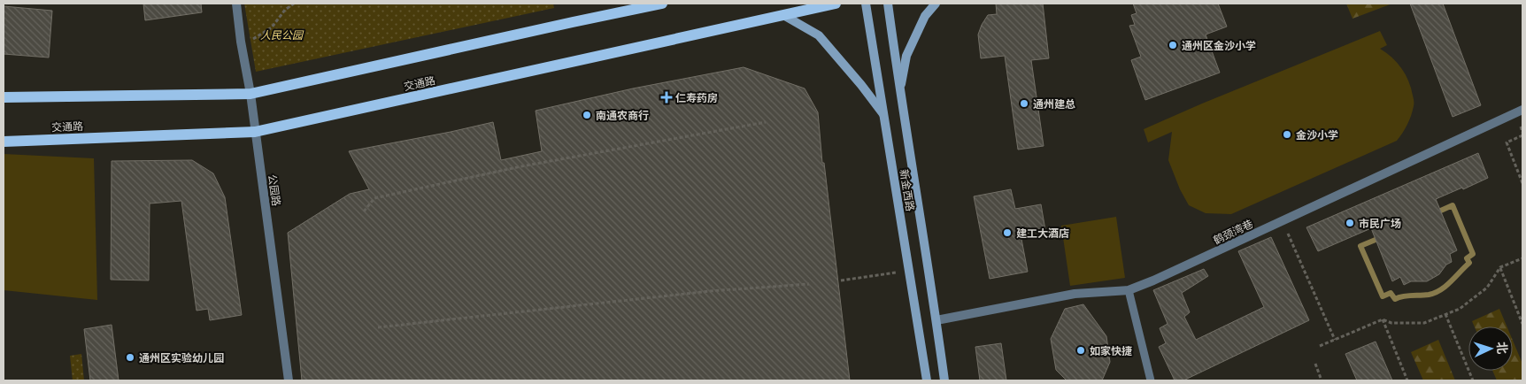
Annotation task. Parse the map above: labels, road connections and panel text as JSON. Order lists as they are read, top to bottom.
{
  "streets": {
    "main road": ["交通路", "新金西路"],
    "street": ["公园路", "鹤颈湾巷"]
  },
  "crossings": [
    ["交通路", "公园路"],
    ["新金西路", "鹤颈湾巷"]
  ],
  "parks": ["人民公园"],
  "places": {
    "other": [
      "通州区金沙小学",
      "通州建总",
      "南通农商行",
      "金沙小学",
      "市民广场",
      "建工大酒店",
      "如家快捷",
      "通州区实验幼儿园"
    ],
    "health": ["仁寿药房"]
  },
  "north": "right"
}
